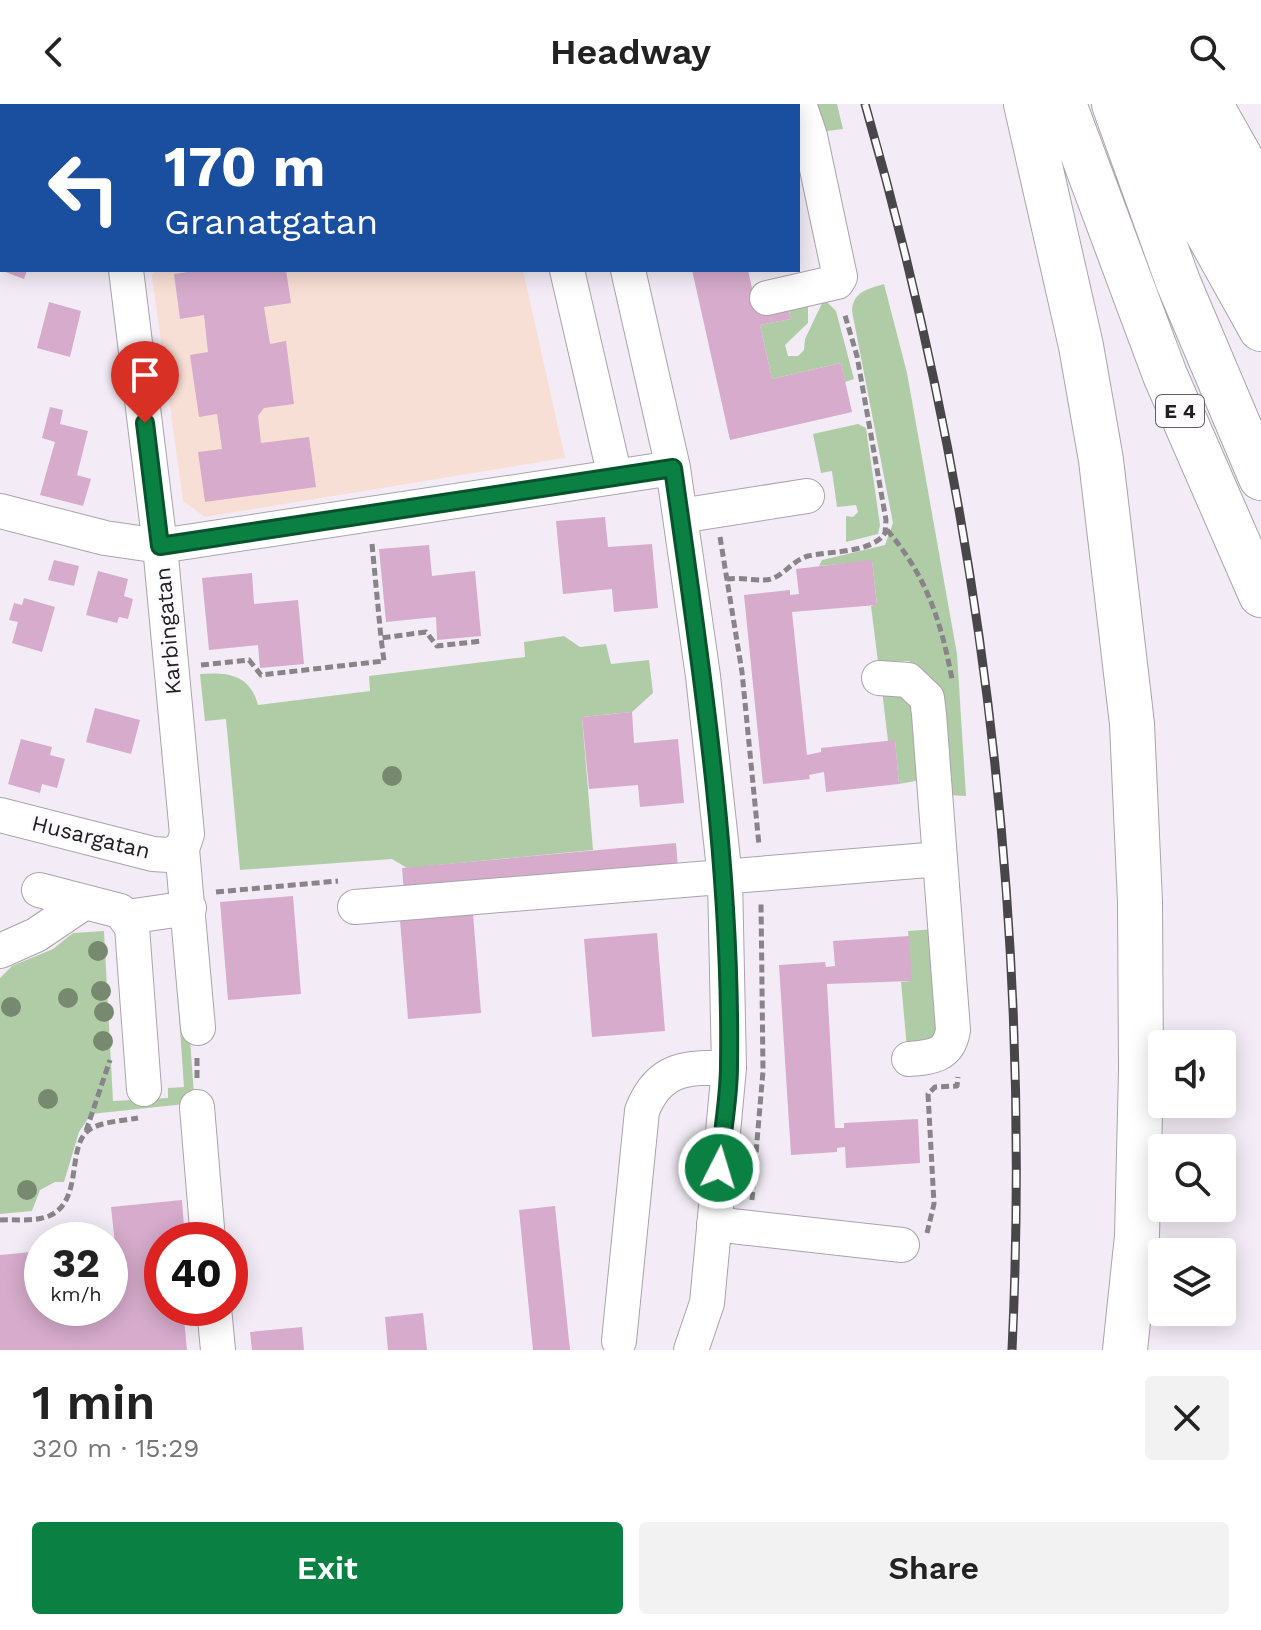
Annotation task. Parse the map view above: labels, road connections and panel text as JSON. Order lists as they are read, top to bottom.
{
  "streets": {
    "highway": ["E 4"],
    "street": ["Karbingatan", "Husargatan"]
  },
  "crossings": [
    ["Karbingatan", "Husargatan"]
  ],
  "page": {
    "header": "Headway",
    "turn": ["170 m", "Granatgatan"],
    "speed": "32 km/h",
    "limit": "40",
    "heading": ["1 min", "320 m · 15:29"],
    "buttons": ["Exit", "Share"]
  }
}
